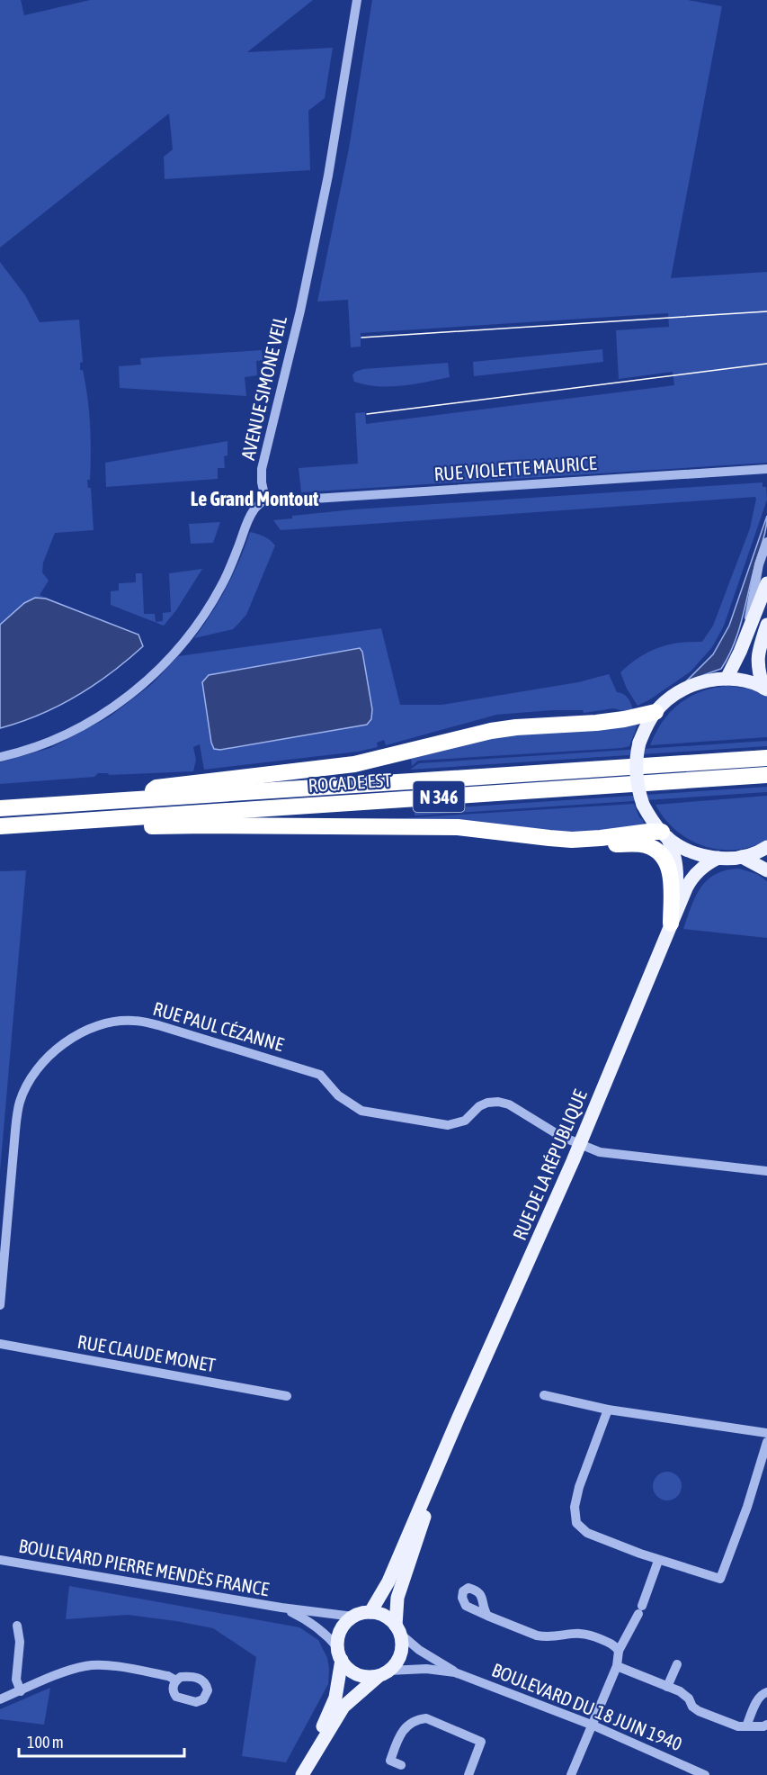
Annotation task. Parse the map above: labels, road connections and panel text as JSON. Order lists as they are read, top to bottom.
{
  "streets": {
    "highway": ["ROCADE EST", "N 346"],
    "main road": ["RUE DE LA RÉPUBLIQUE"],
    "street": [
      "AVENUE SIMONE VEIL",
      "RUE VIOLETTE MAURICE",
      "RUE PAUL CÉZANNE",
      "RUE CLAUDE MONET",
      "BOULEVARD PIERRE MENDÈS FRANCE",
      "BOULEVARD DU 18 JUIN 1940"
    ]
  },
  "crossings": [
    ["AVENUE SIMONE VEIL", "RUE VIOLETTE MAURICE"],
    ["RUE PAUL CÉZANNE", "RUE DE LA RÉPUBLIQUE"],
    ["RUE DE LA RÉPUBLIQUE", "BOULEVARD PIERRE MENDÈS FRANCE"],
    ["RUE DE LA RÉPUBLIQUE", "BOULEVARD DU 18 JUIN 1940"],
    ["BOULEVARD PIERRE MENDÈS FRANCE", "BOULEVARD DU 18 JUIN 1940"]
  ],
  "districts": ["Le Grand Montout"],
  "scale_bar": "100 m"
}
